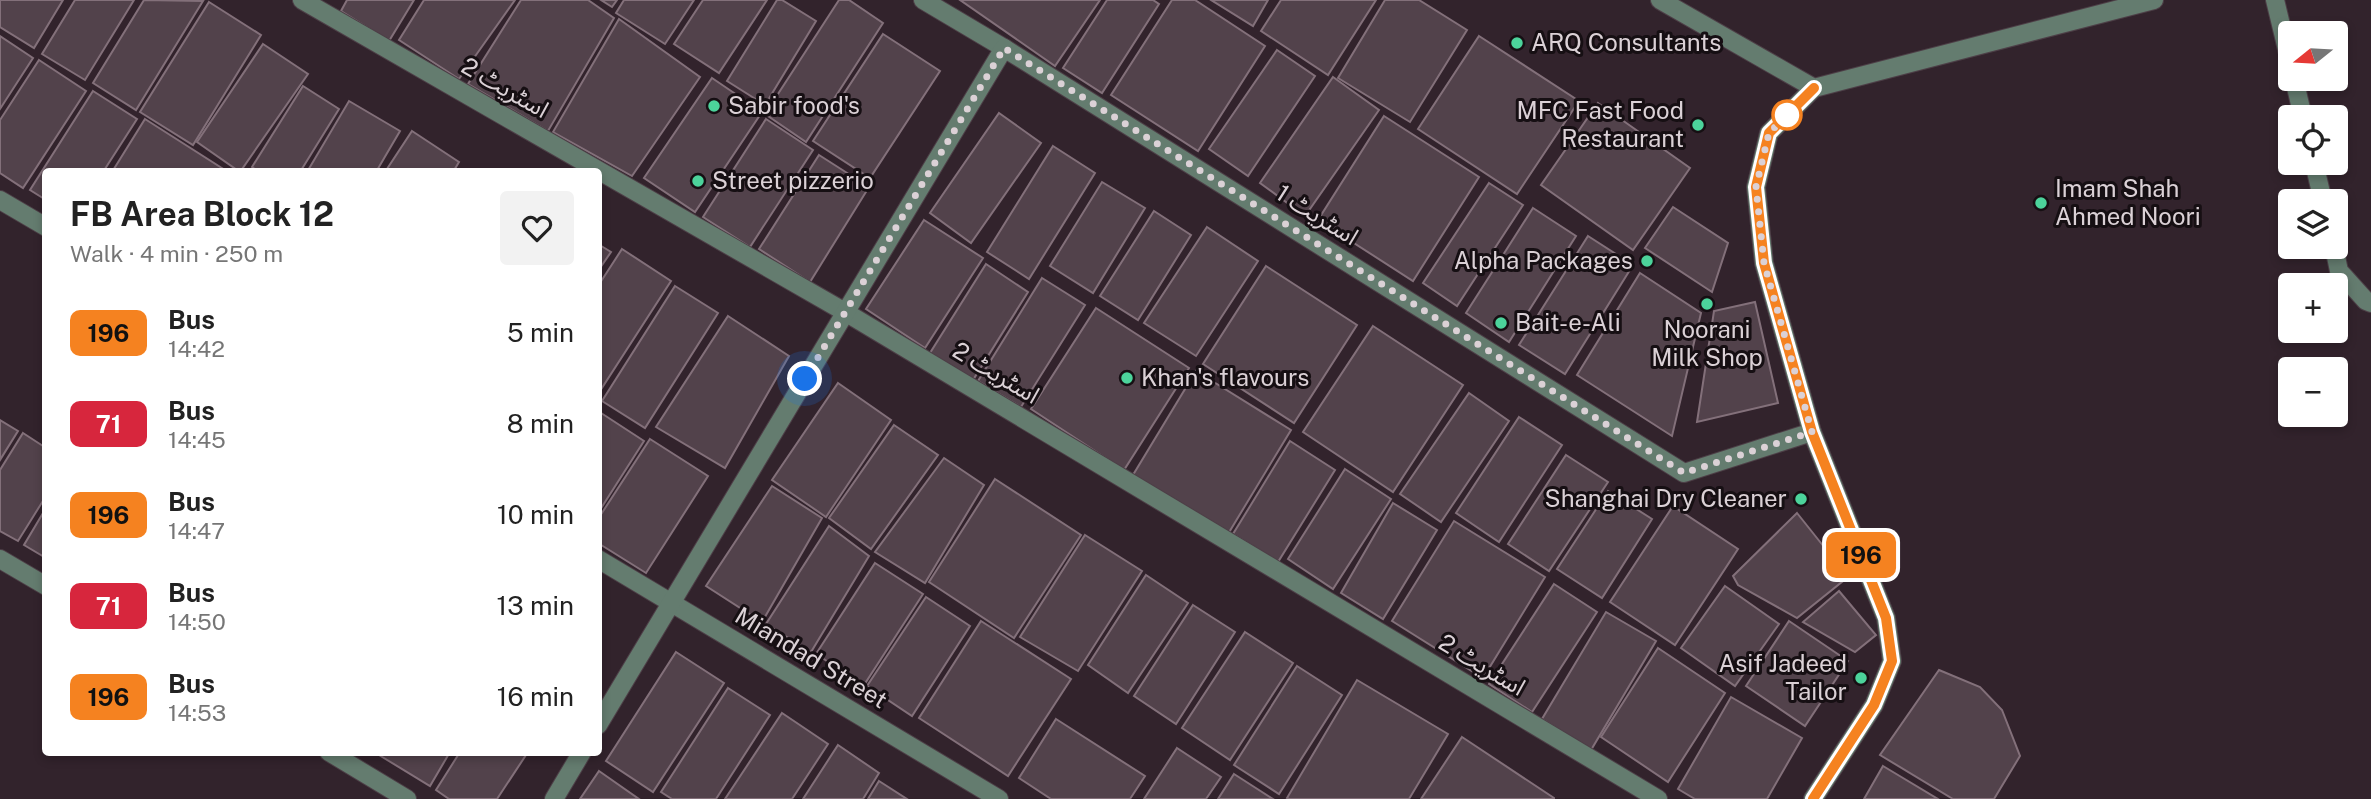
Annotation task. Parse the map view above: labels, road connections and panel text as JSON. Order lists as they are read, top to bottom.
{
  "streets": {
    "street": ["اسٹریٹ 2", "اسٹریٹ 1", "Miandad Street"]
  },
  "places": [
    "ARQ Consultants",
    "Sabir food's",
    "MFC Fast Food Restaurant",
    "Street pizzerio",
    "Imam Shah Ahmed Noori",
    "Alpha Packages",
    "Noorani Milk Shop",
    "Bait-e-Ali",
    "Khan's flavours",
    "Shanghai Dry Cleaner",
    "Asif Jadeed Tailor"
  ],
  "lines": ["bus line 196"],
  "north": "left",
  "page": {
    "on_map": "196",
    "map_buttons": ["+", "−"],
    "heading": ["FB Area Block 12", "Walk · 4 min · 250 m"],
    "list": [
      {
        "mark": "196",
        "name": "Bus",
        "note": "14:42",
        "value": "5 min"
      },
      {
        "mark": "71",
        "name": "Bus",
        "note": "14:45",
        "value": "8 min"
      },
      {
        "mark": "196",
        "name": "Bus",
        "note": "14:47",
        "value": "10 min"
      },
      {
        "mark": "71",
        "name": "Bus",
        "note": "14:50",
        "value": "13 min"
      },
      {
        "mark": "196",
        "name": "Bus",
        "note": "14:53",
        "value": "16 min"
      }
    ]
  }
}
